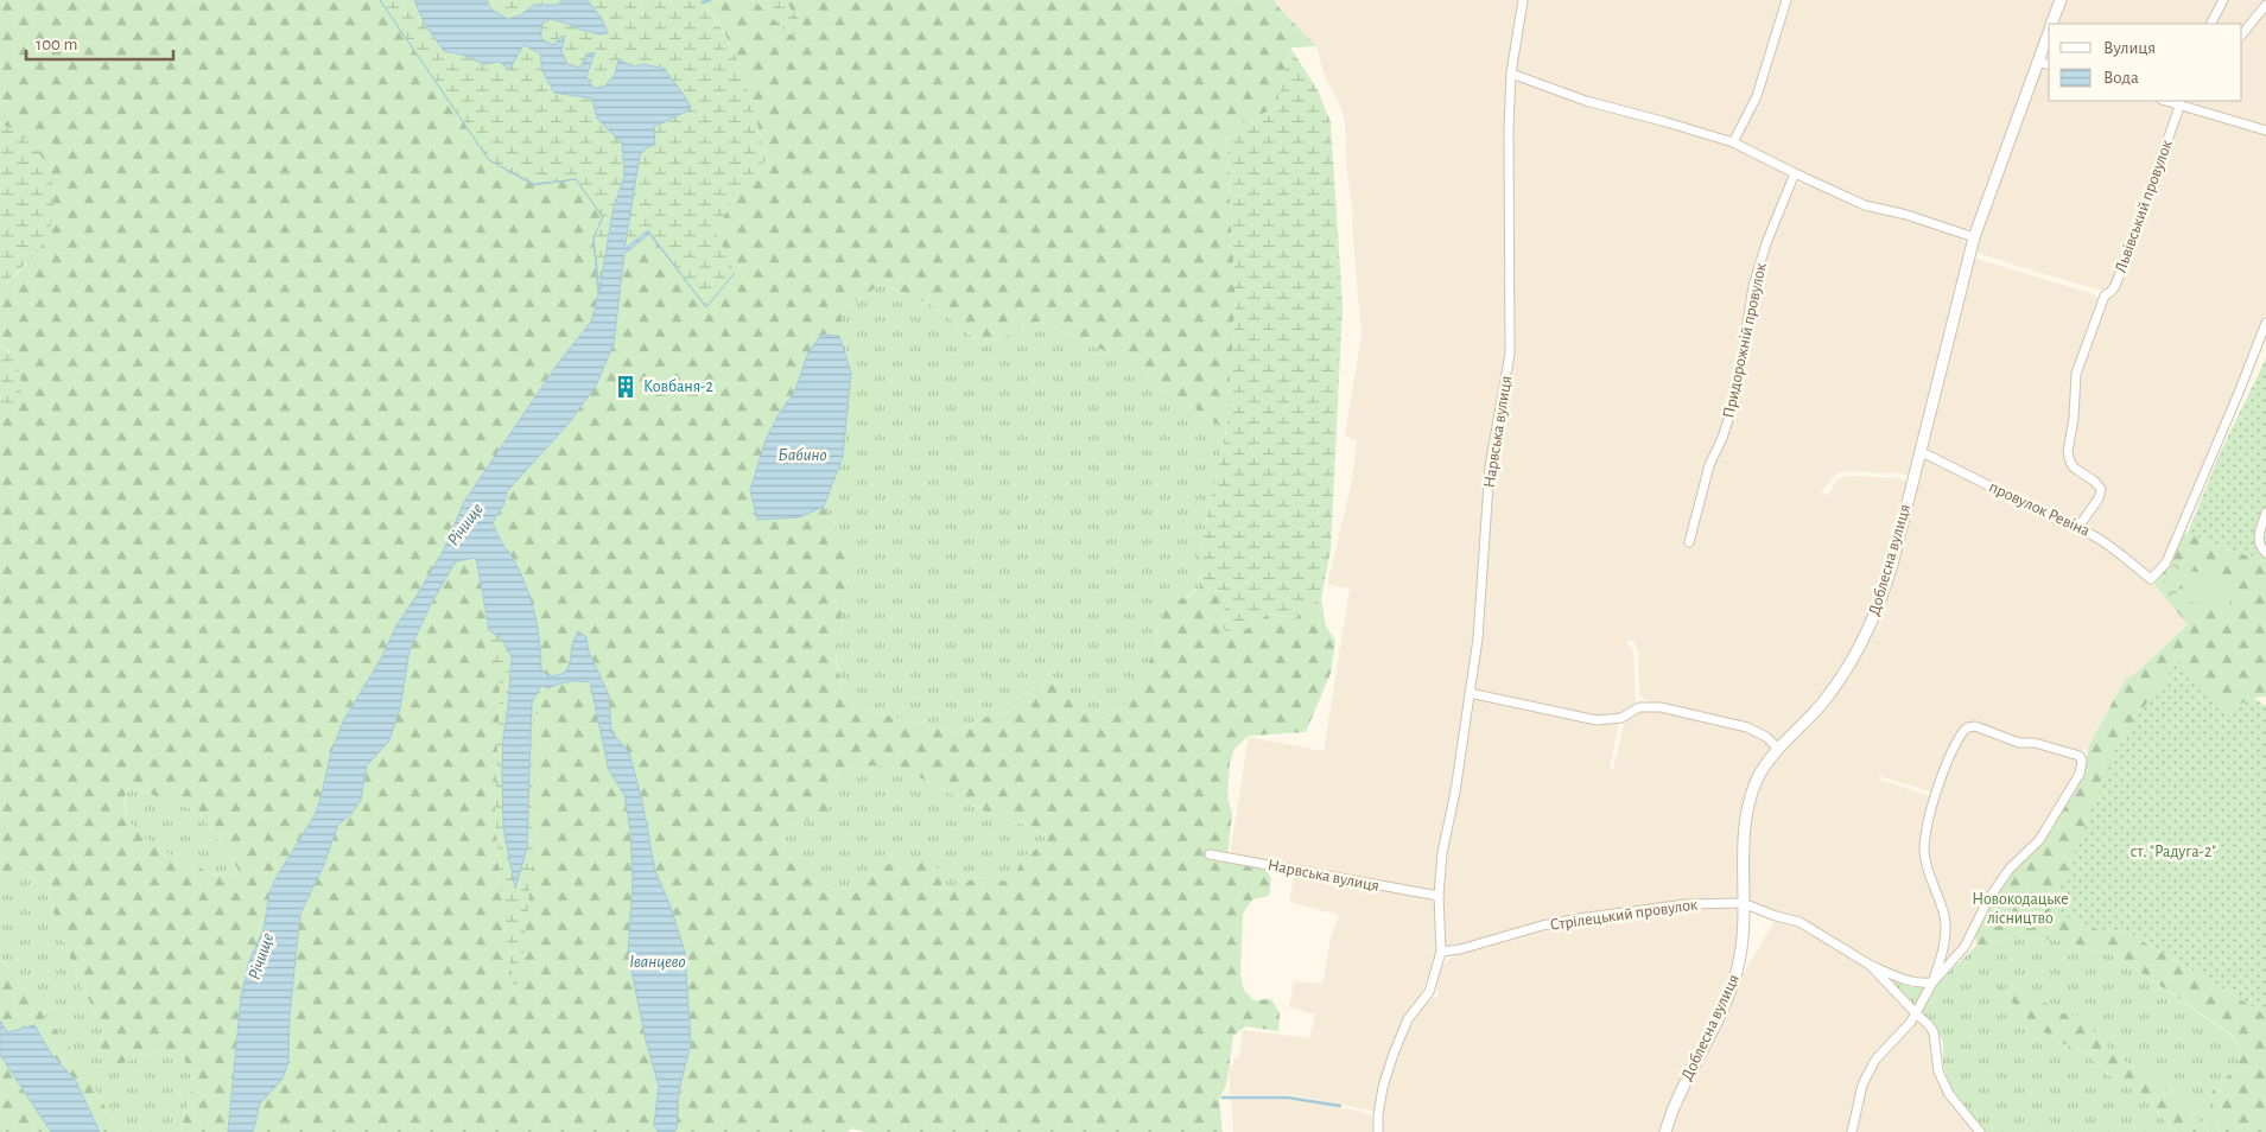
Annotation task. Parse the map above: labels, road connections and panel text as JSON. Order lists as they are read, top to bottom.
{
  "streets": {
    "street": [
      "Львівський провулок",
      "Придорожній провулок",
      "Нарвська вулиця",
      "провулок Ревіна",
      "Доблесна вулиця",
      "Стрілецький провулок"
    ]
  },
  "crossings": [
    ["Львівський провулок", "провулок Ревіна"],
    ["Нарвська вулиця", "Стрілецький провулок"],
    ["провулок Ревіна", "Доблесна вулиця"],
    ["Доблесна вулиця", "Стрілецький провулок"]
  ],
  "water": ["Бабино", "Річище", "Іванцево"],
  "parks": ["ст. \"Радуга-2\"", "Новокодацьке лісництво"],
  "places": {
    "building": ["Ковбаня-2"]
  },
  "legend": ["Вулиця", "Вода"],
  "scale_bar": "100 m"
}
